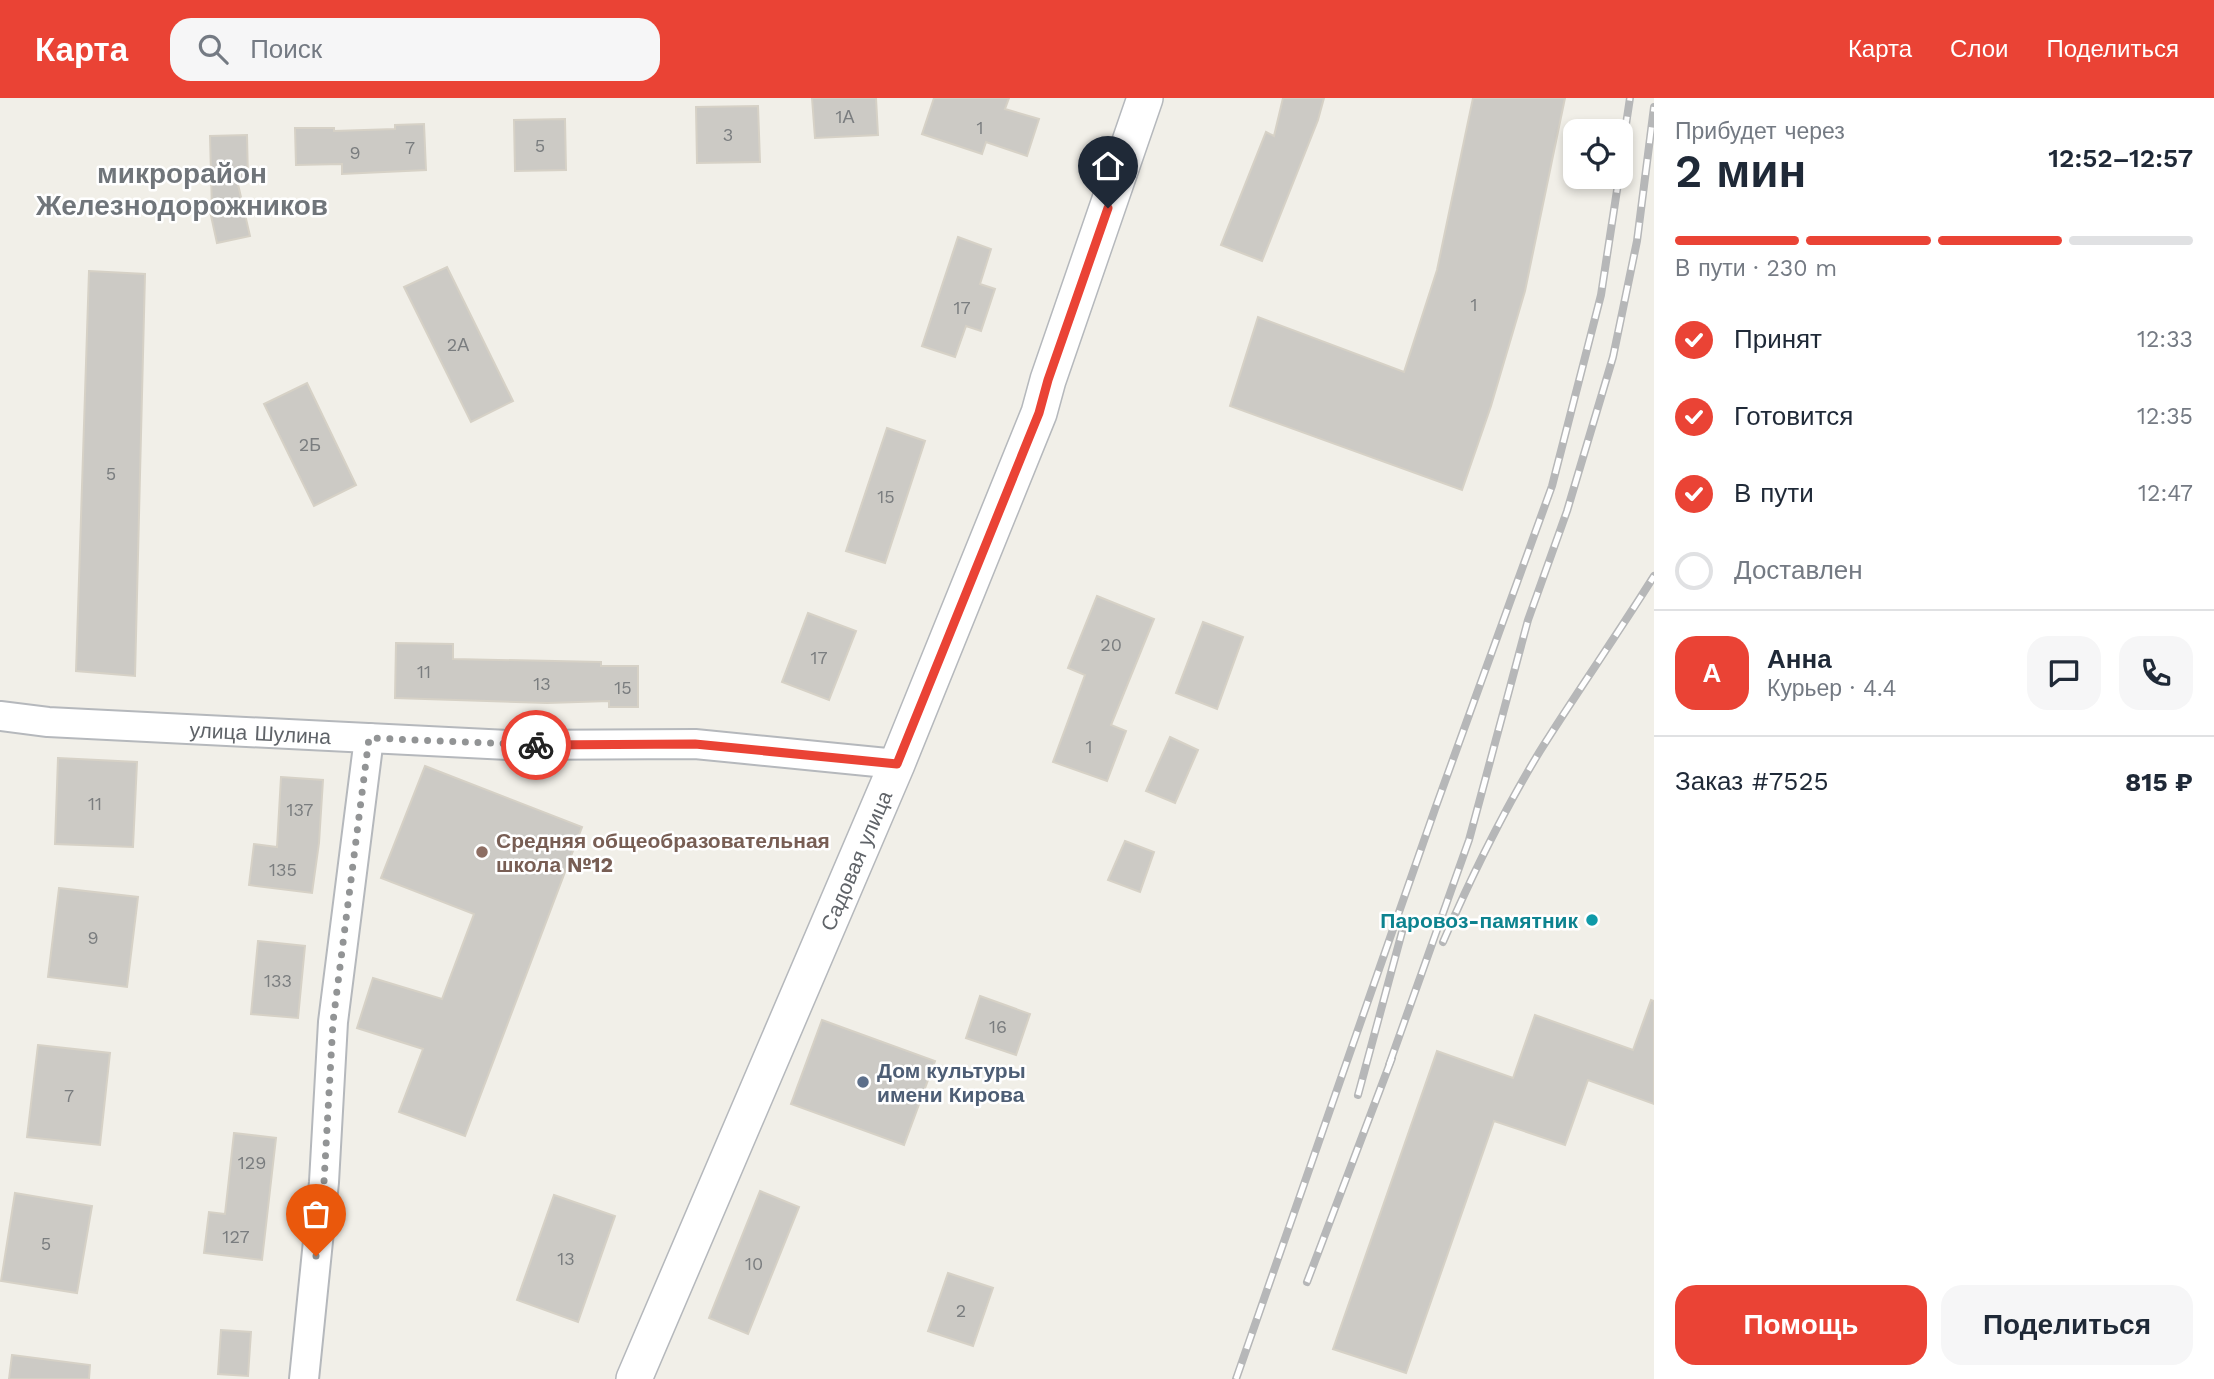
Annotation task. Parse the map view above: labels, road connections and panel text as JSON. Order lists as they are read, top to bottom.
{
  "streets": {
    "street": ["улица Шулина", "Садовая улица"]
  },
  "crossings": [
    ["улица Шулина", "Садовая улица"]
  ],
  "districts": ["микрорайон Железнодорожников"],
  "places": ["Средняя общеобразовательная школа №12", "Паровоз-памятник", "Дом культуры имени Кирова"],
  "house_numbers": [
    "1А",
    "1",
    "3",
    "5",
    "7",
    "9",
    "1",
    "17",
    "2А",
    "2Б",
    "5",
    "15",
    "20",
    "17",
    "11",
    "13",
    "15",
    "1",
    "11",
    "137",
    "135",
    "9",
    "133",
    "16",
    "7",
    "129",
    "127",
    "5",
    "13",
    "10",
    "2"
  ],
  "page": {
    "header": "Карта",
    "search": "Поиск",
    "nav": ["Карта", "Слои", "Поделиться"],
    "heading": ["2 мин", "Прибудет через", "12:52–12:57"],
    "panel": [
      "Анна",
      "Курьер · 4.4",
      "Заказ #7525",
      "815 ₽"
    ],
    "bar": "В пути · 230 m",
    "list": [
      ["Принят", "12:33"],
      ["Готовится", "12:35"],
      ["В пути", "12:47"],
      "Доставлен"
    ],
    "round": "А",
    "buttons": ["Помощь", "Поделиться"]
  }
}
